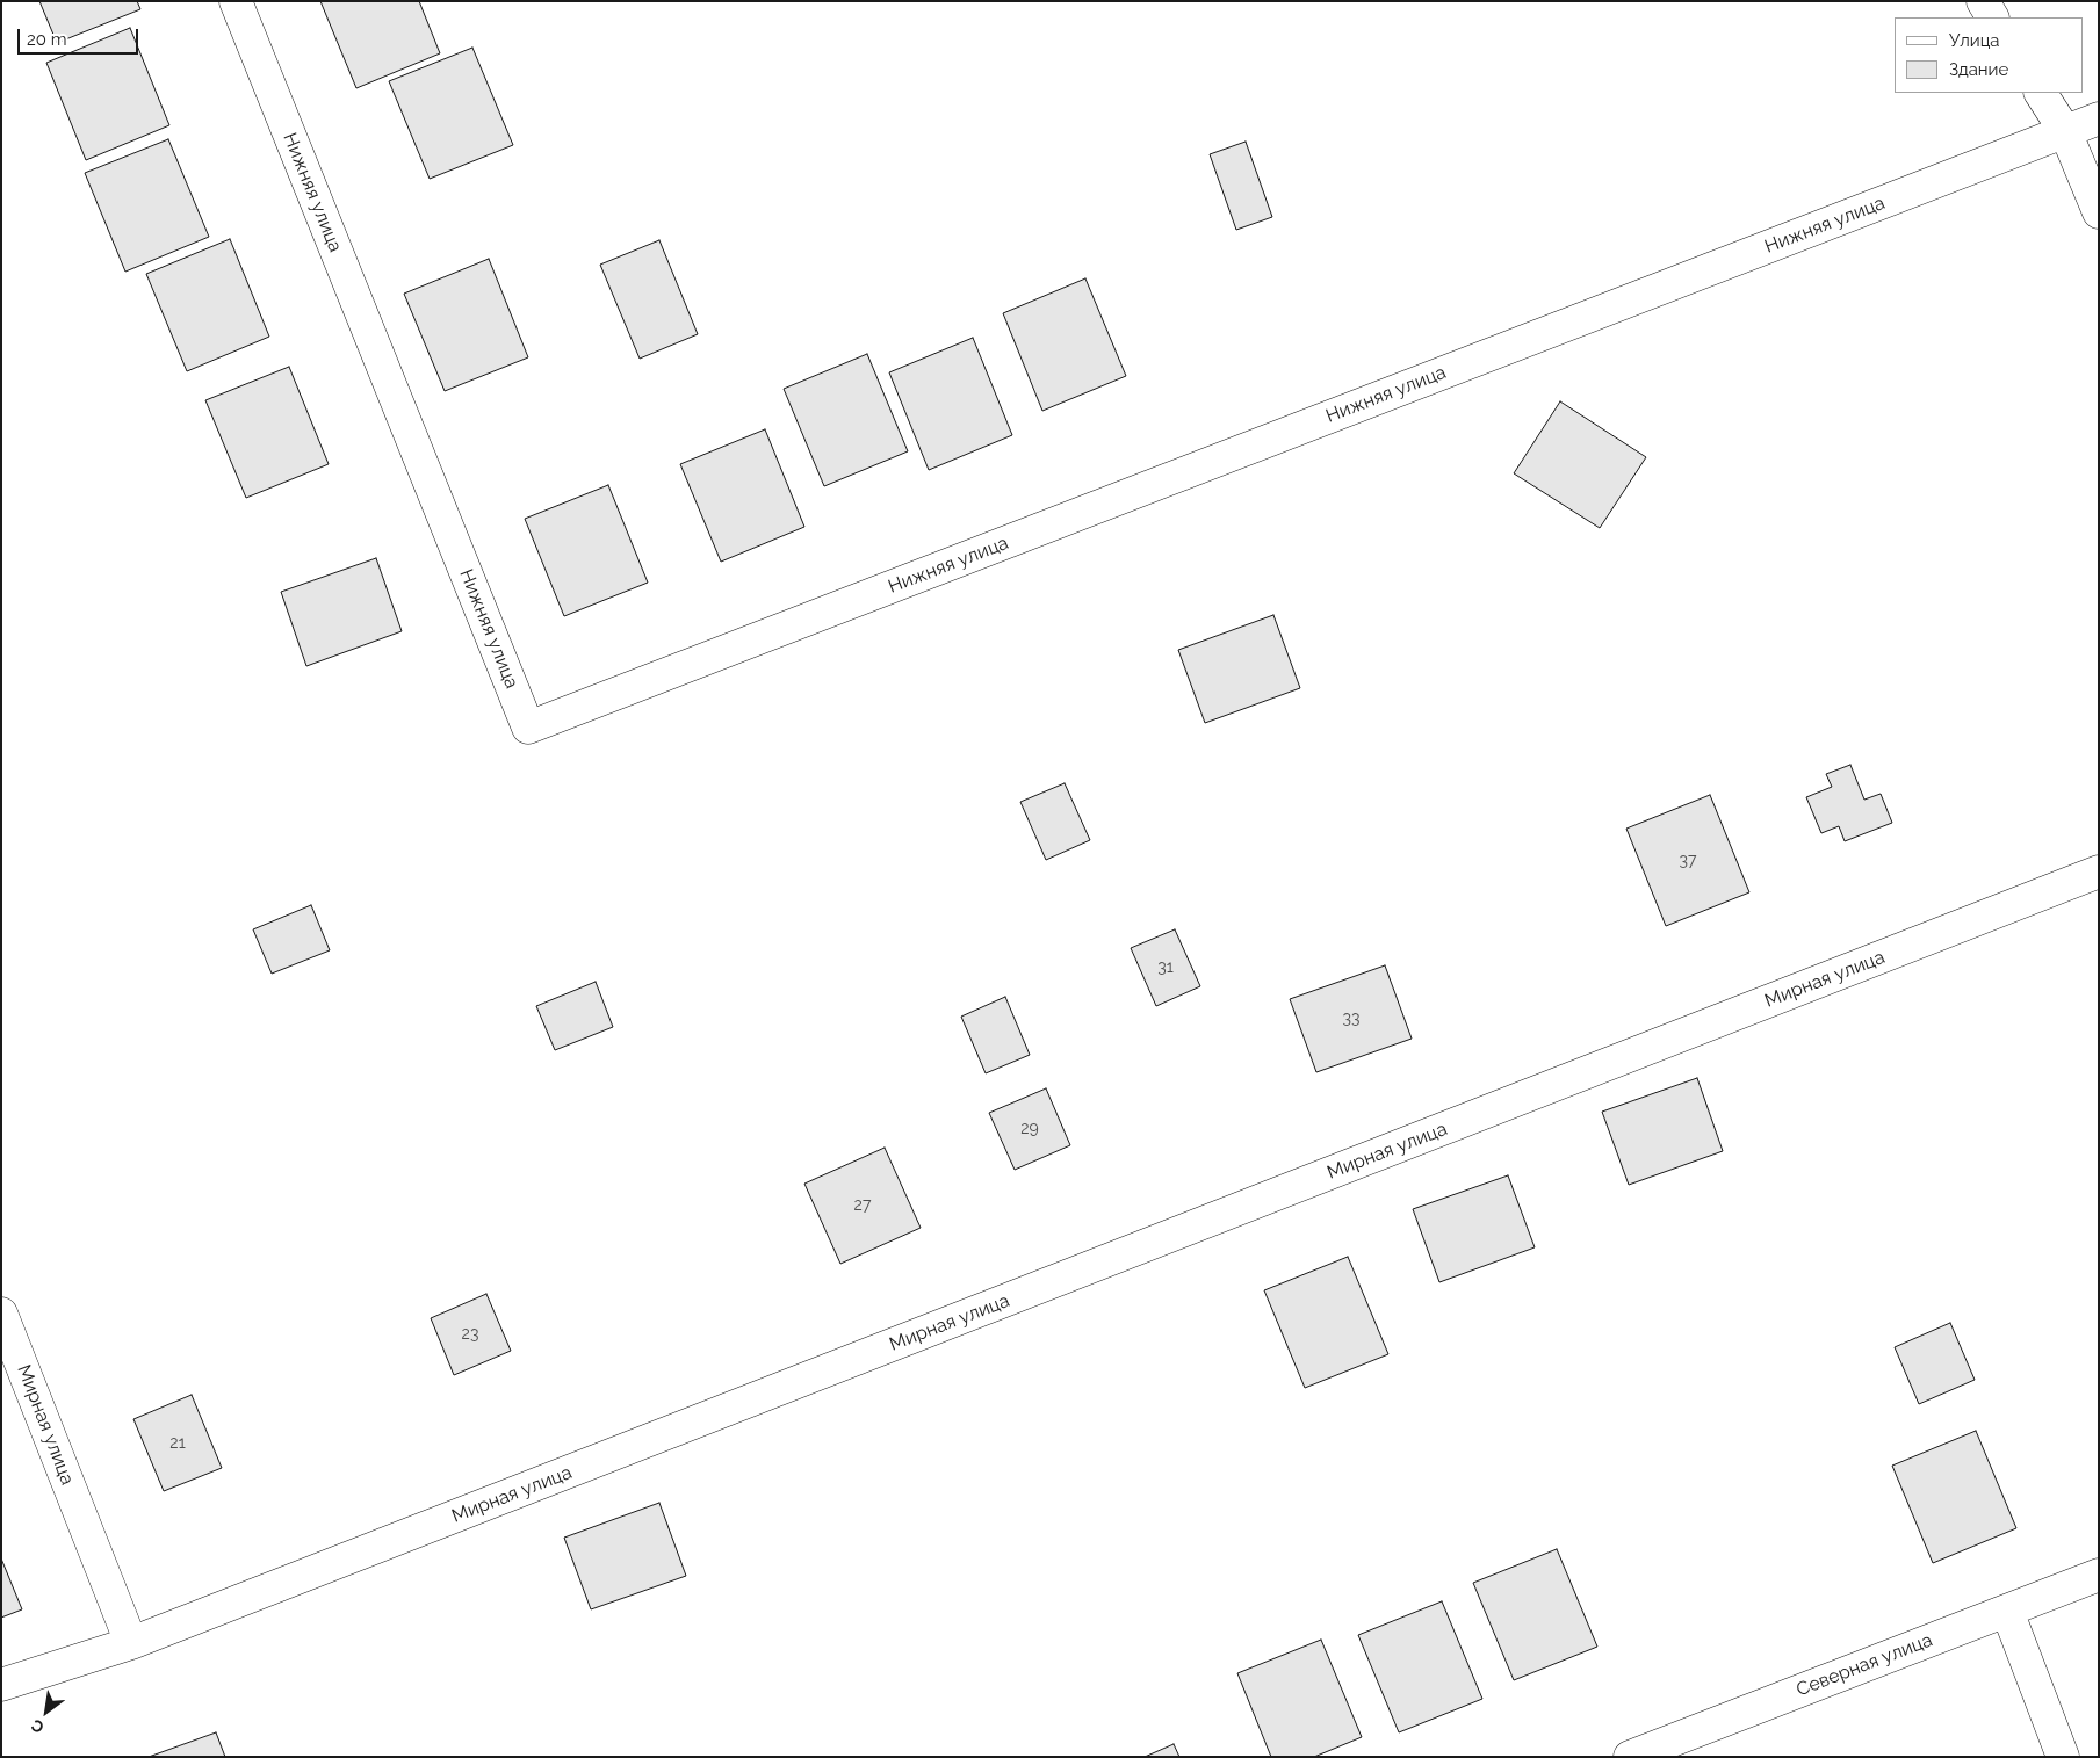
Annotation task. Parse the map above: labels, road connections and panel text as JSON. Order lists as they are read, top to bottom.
{
  "streets": {
    "street": ["Нижняя улица", "Мирная улица", "Северная улица"]
  },
  "house_numbers": [
    "37",
    "31",
    "33",
    "29",
    "27",
    "23",
    "21"
  ],
  "legend": ["Улица", "Здание"],
  "scale_bar": "20 m",
  "north": "bottom left"
}
